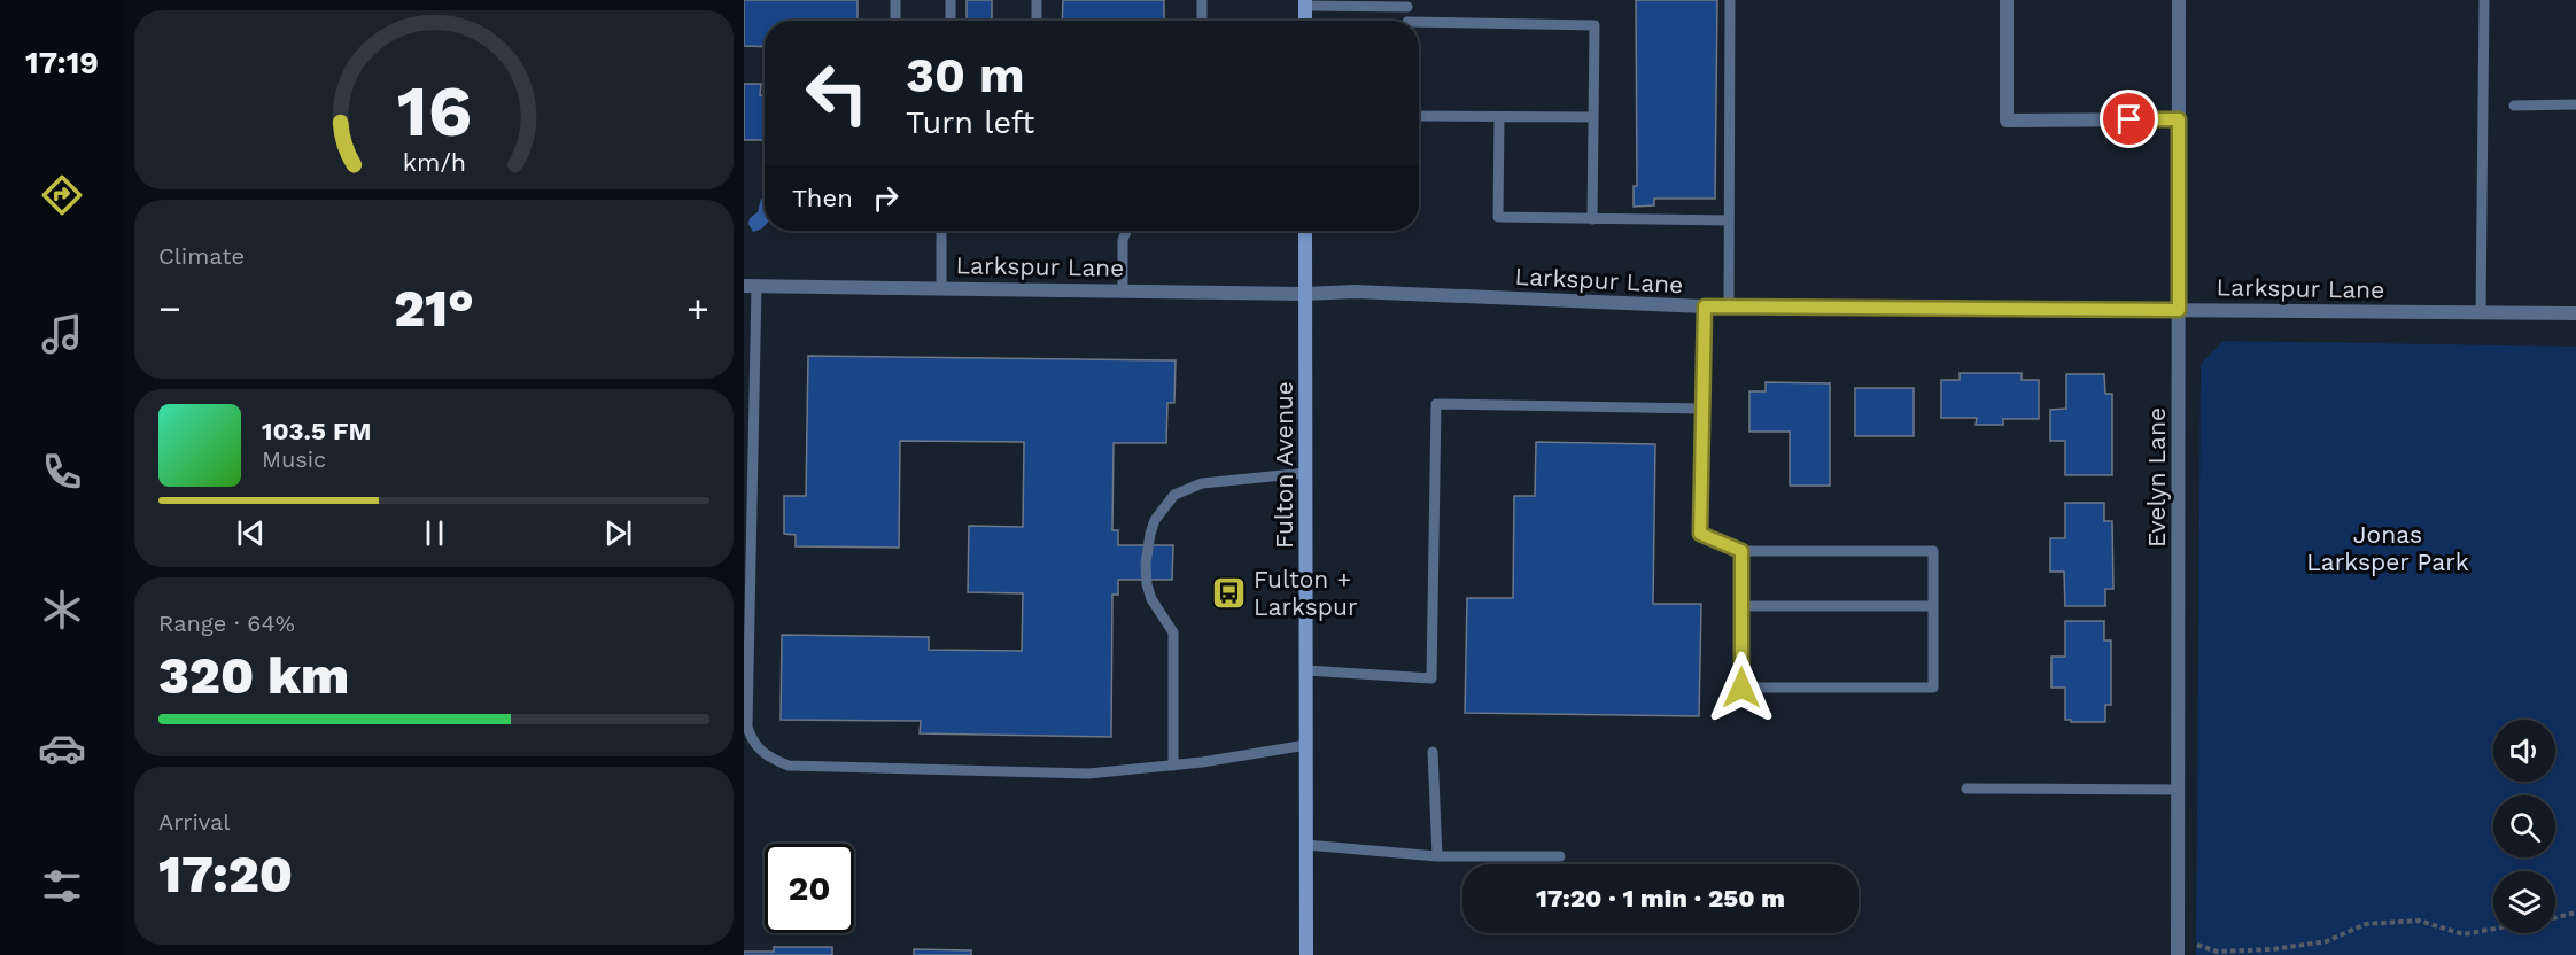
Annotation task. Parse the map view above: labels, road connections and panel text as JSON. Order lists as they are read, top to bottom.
{
  "streets": {
    "main road": ["Fulton Avenue"],
    "street": ["Larkspur Lane", "Evelyn Lane"]
  },
  "crossings": [
    ["Larkspur Lane", "Fulton Avenue"],
    ["Larkspur Lane", "Evelyn Lane"]
  ],
  "parks": ["Jonas Larksper Park"],
  "places": {
    "bus stop": ["Fulton + Larkspur"]
  },
  "page": {
    "tabs": "17:19",
    "turn": ["30 m", "Turn left"],
    "then": "Then",
    "tile": [
      "Climate",
      ["Range · 64%", "320 km"],
      ["Arrival", "17:20"]
    ],
    "heat": ["−", "21°", "+"],
    "song": ["103.5 FM", "Music"],
    "limit": "20",
    "trip": "17:20 · 1 min · 250 m",
    "gauge": ["16", "km/h"]
  }
}
